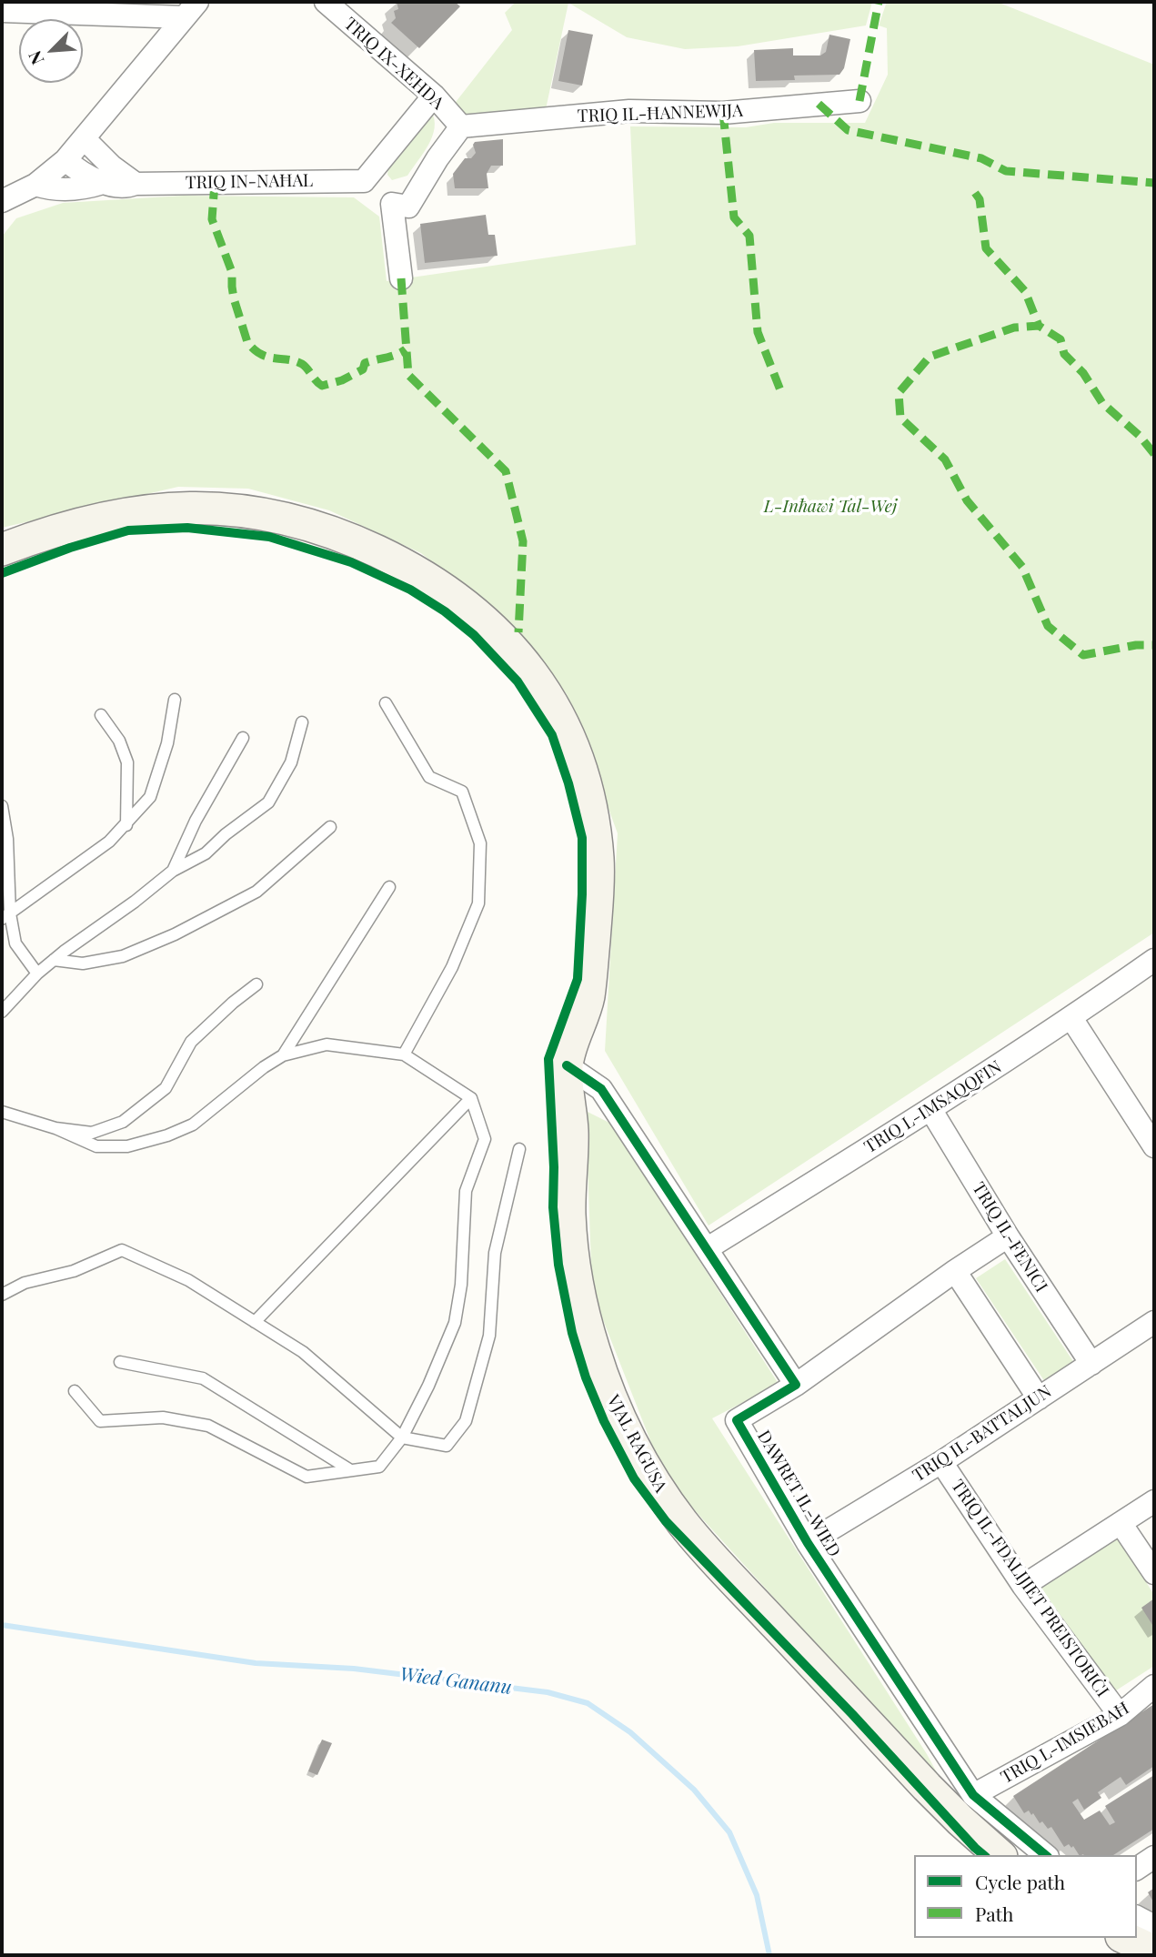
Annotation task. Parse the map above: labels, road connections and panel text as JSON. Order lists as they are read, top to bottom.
{
  "streets": {
    "main road": ["VJAL RAGUSA"],
    "street": [
      "TRIQ IX-XEHDA",
      "TRIQ IL-ĦANNEWIJA",
      "TRIQ IN-NAĦAL",
      "TRIQ L-IMSAQQFIN",
      "TRIQ IL-FENICI",
      "TRIQ IL-BATTALJUN",
      "DAWRET IL-WIED",
      "TRIQ IL-FDALIJIET PREISTORIĊI",
      "TRIQ L-IMSIEBAĦ"
    ]
  },
  "crossings": [
    ["TRIQ IX-XEHDA", "TRIQ IL-ĦANNEWIJA"],
    ["TRIQ L-IMSAQQFIN", "TRIQ IL-FENICI"],
    ["TRIQ IL-FENICI", "TRIQ IL-BATTALJUN"],
    ["TRIQ IL-BATTALJUN", "DAWRET IL-WIED"],
    ["TRIQ IL-BATTALJUN", "TRIQ IL-FDALIJIET PREISTORIĊI"],
    ["DAWRET IL-WIED", "TRIQ L-IMSIEBAĦ"],
    ["TRIQ IL-FDALIJIET PREISTORIĊI", "TRIQ L-IMSIEBAĦ"]
  ],
  "water": ["Wied Gananu"],
  "parks": ["L-Inħawi Tal-Wej"],
  "legend": ["Cycle path", "Path"],
  "north": "bottom left"
}
